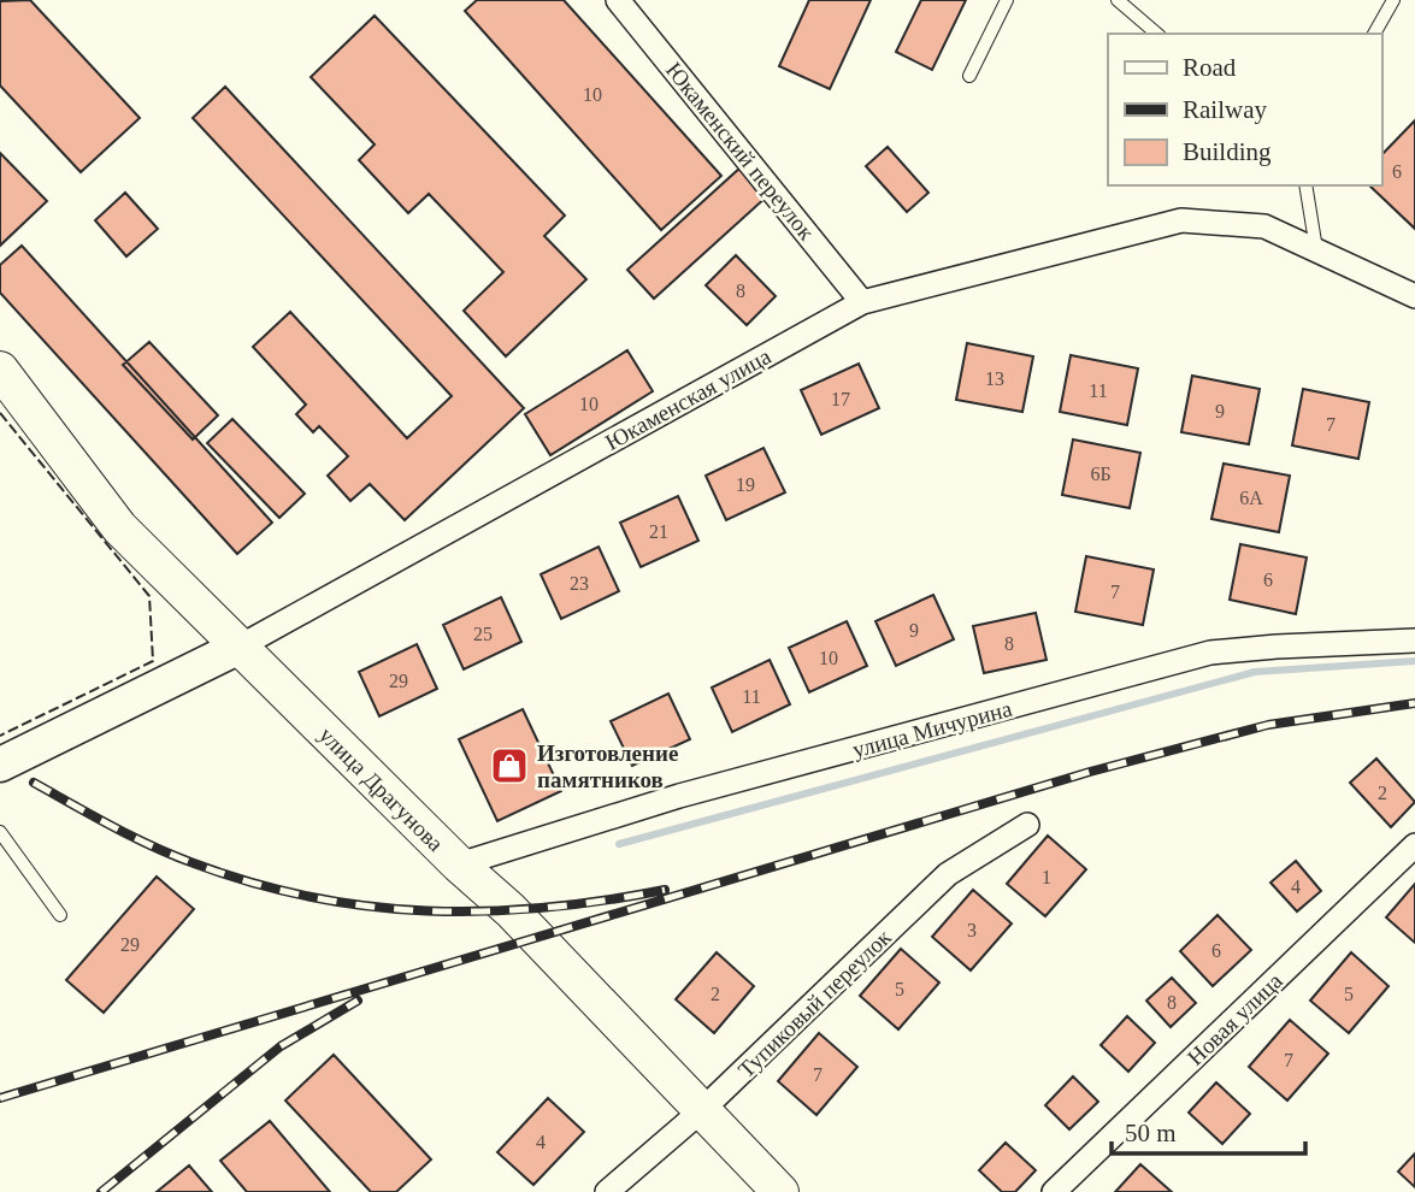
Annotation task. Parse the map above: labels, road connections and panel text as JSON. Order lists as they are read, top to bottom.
{
  "streets": {
    "main road": ["улица Драгунова"],
    "street": [
      "Юкаменский переулок",
      "Юкаменская улица",
      "улица Мичурина",
      "Тупиковый переулок",
      "Новая улица"
    ]
  },
  "crossings": [
    ["Юкаменский переулок", "Юкаменская улица"],
    ["Юкаменская улица", "улица Драгунова"],
    ["улица Мичурина", "улица Драгунова"],
    ["улица Драгунова", "Тупиковый переулок"]
  ],
  "places": {
    "shop": ["Изготовление памятников"]
  },
  "house_numbers": [
    "10",
    "6",
    "8",
    "13",
    "11",
    "17",
    "10",
    "9",
    "7",
    "6Б",
    "19",
    "6А",
    "21",
    "6",
    "23",
    "7",
    "9",
    "25",
    "8",
    "10",
    "29",
    "11",
    "2",
    "1",
    "4",
    "3",
    "29",
    "6",
    "5",
    "2",
    "5",
    "8",
    "7",
    "7",
    "4"
  ],
  "legend": ["Road", "Railway", "Building"],
  "scale_bar": "50 m"
}
